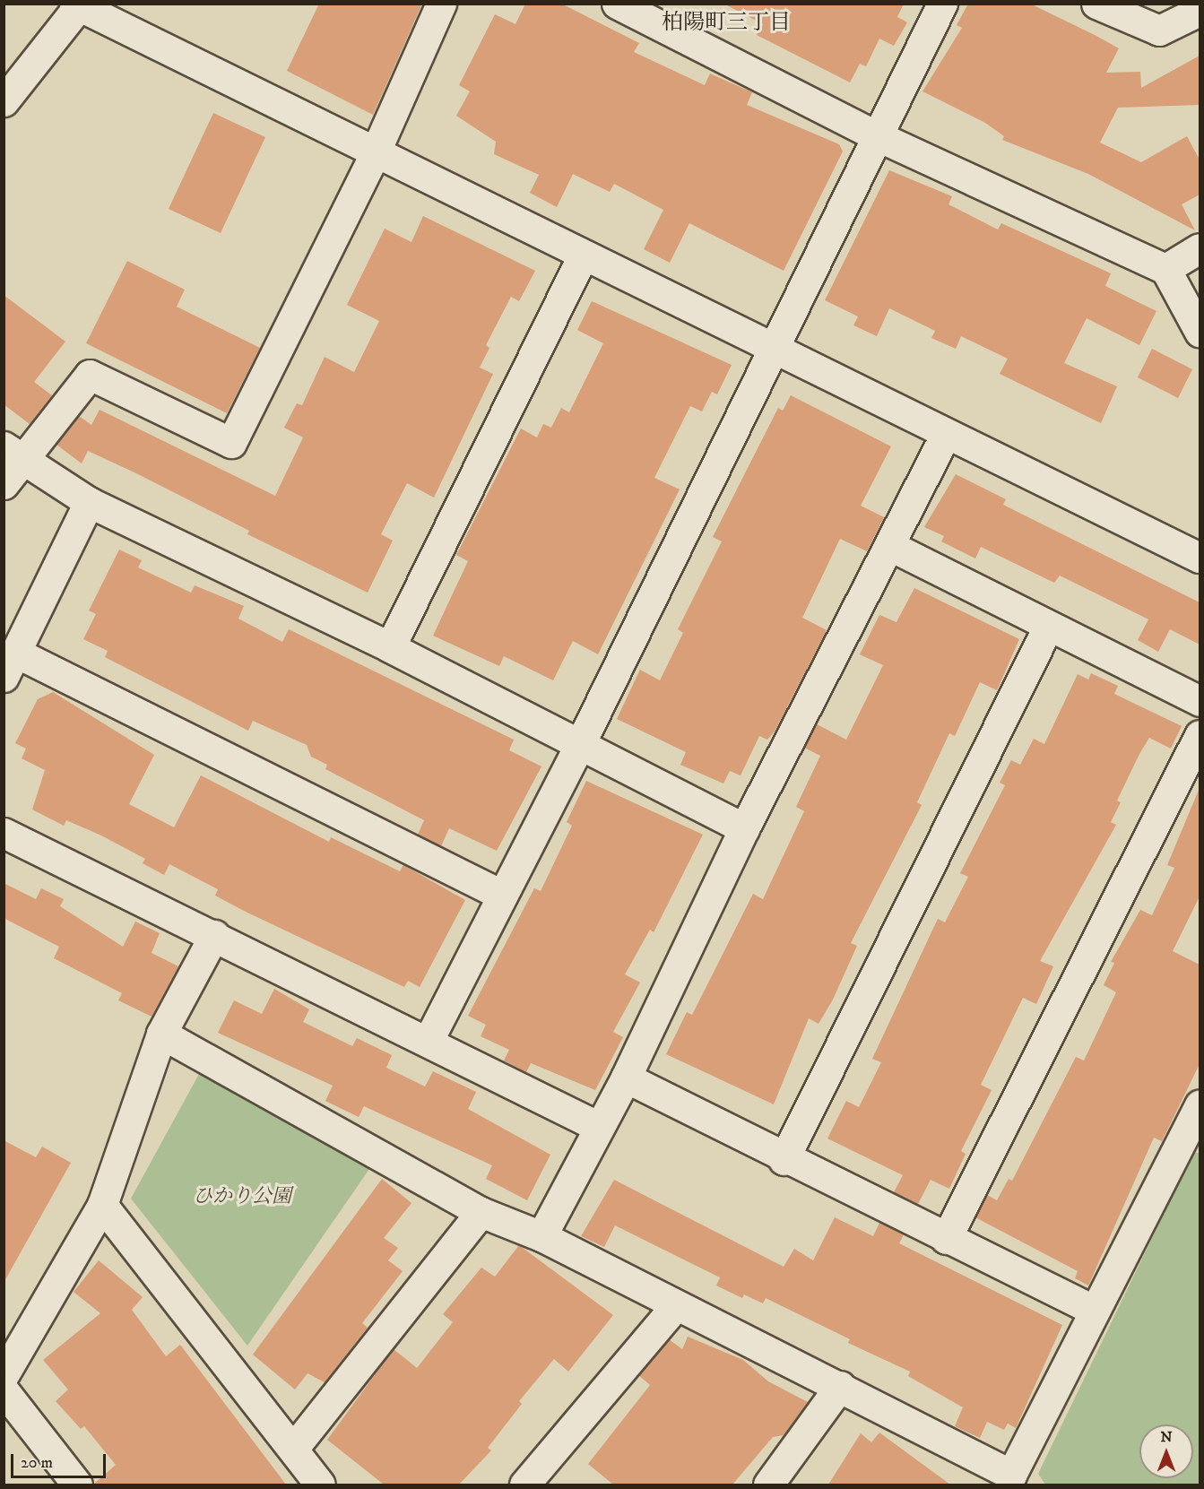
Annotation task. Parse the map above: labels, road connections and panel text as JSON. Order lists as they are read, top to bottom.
{
  "districts": ["柏陽町三丁目"],
  "parks": ["ひかり公園"],
  "scale_bar": "20 m",
  "north": "top"
}
